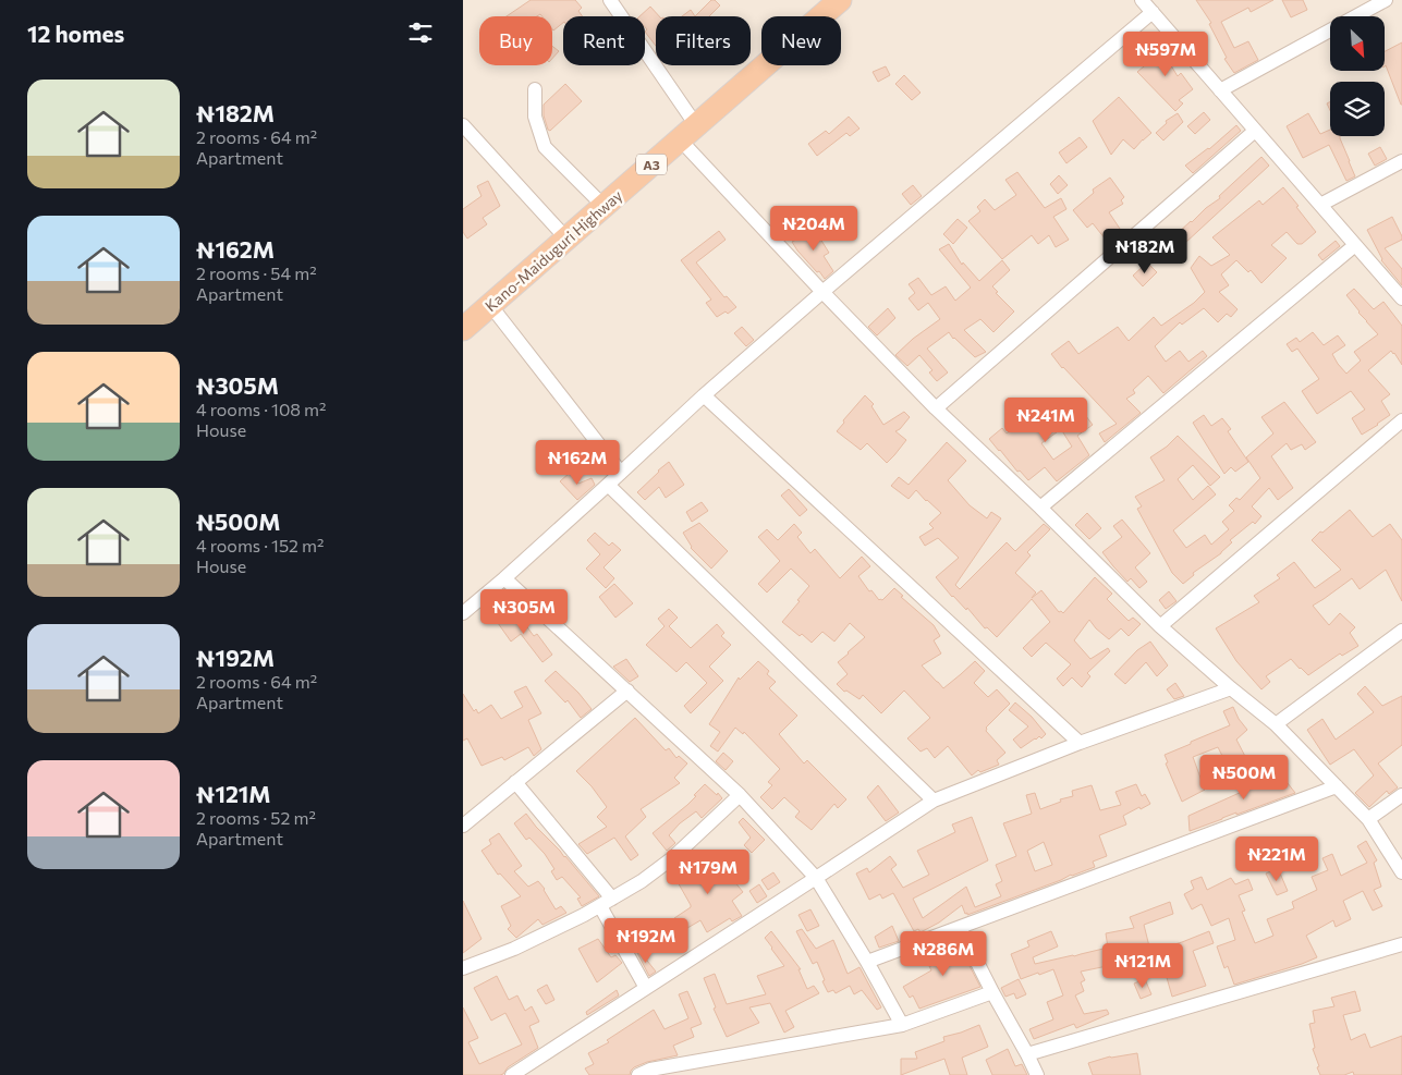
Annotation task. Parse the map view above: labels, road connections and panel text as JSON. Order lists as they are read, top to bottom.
{
  "streets": {
    "highway": ["A3", "Kano-Maiduguri Highway"]
  },
  "north": "bottom right",
  "page": {
    "heading": "12 homes",
    "chip": [
      "Buy",
      "Rent",
      "Filters",
      "New"
    ],
    "price": [
      "₦597M",
      "₦204M",
      "₦182M",
      "₦241M",
      "₦162M",
      "₦305M",
      "₦500M",
      "₦221M",
      "₦179M",
      "₦192M",
      "₦286M",
      "₦121M"
    ],
    "list": [
      {
        "name": "₦182M",
        "note": "2 rooms · 64 m² · Apartment"
      },
      {
        "name": "₦162M",
        "note": "2 rooms · 54 m² · Apartment"
      },
      {
        "name": "₦305M",
        "note": "4 rooms · 108 m² · House"
      },
      {
        "name": "₦500M",
        "note": "4 rooms · 152 m² · House"
      },
      {
        "name": "₦192M",
        "note": "2 rooms · 64 m² · Apartment"
      },
      {
        "name": "₦121M",
        "note": "2 rooms · 52 m² · Apartment"
      }
    ]
  }
}
